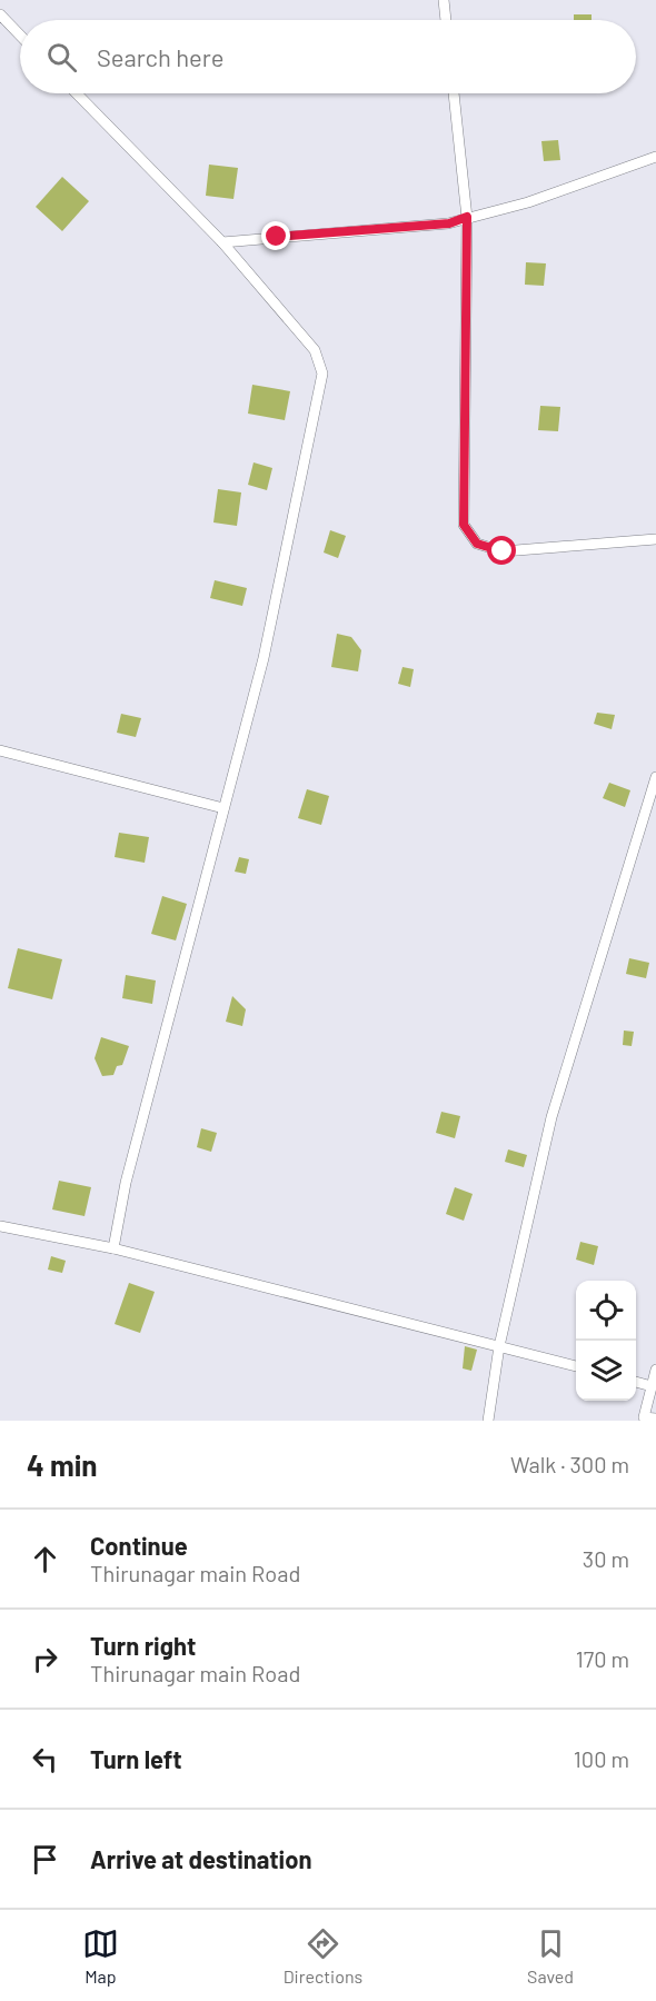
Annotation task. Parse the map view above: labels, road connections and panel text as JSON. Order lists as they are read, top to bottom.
{
  "page": {
    "search": "Search here",
    "heading": ["4 min", "Walk · 300 m"],
    "list": [
      ["Continue", "Thirunagar main Road", "30 m"],
      ["Turn right", "Thirunagar main Road", "170 m"],
      ["Turn left", "100 m"],
      "Arrive at destination"
    ],
    "nav": ["Map", "Directions", "Saved"]
  }
}
